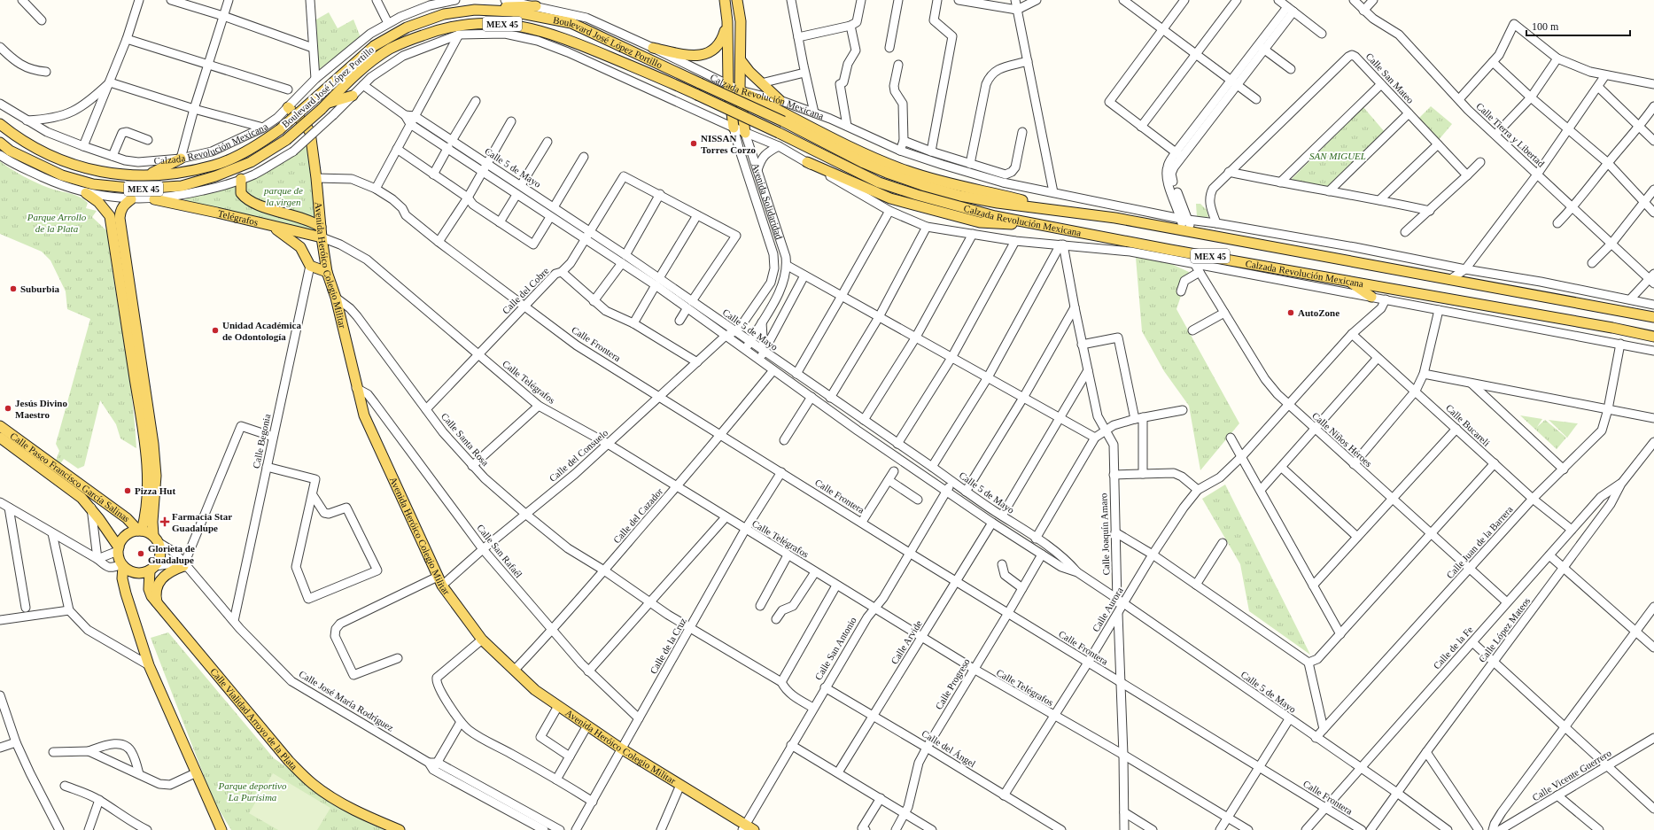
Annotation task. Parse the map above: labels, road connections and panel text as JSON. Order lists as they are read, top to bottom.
{
  "streets": {
    "main road": [
      "MEX 45",
      "Boulevard José López Portillo",
      "Calzada Revolución Mexicana",
      "Avenida Solidaridad",
      "Telégrafos",
      "Avenida Heróico Colegio Militar",
      "Calle Paseo Francisco García Salinas",
      "Calle Vialidad Arroyo de la Plata"
    ],
    "street": [
      "Calle San Mateo",
      "Calle Tierra y Libertad",
      "Calle 5 de Mayo",
      "Calle del Cobre",
      "Calle Frontera",
      "Calle Telégrafos",
      "Calle Bucareli",
      "Calle Santa Rosa",
      "Calle Niños Héroes",
      "Calle Begonia",
      "Calle del Consuelo",
      "Calle del Cazador",
      "Calle Joaquín Amaro",
      "Calle Juan de la Barrera",
      "Calle San Rafaél",
      "Calle Aurora",
      "Calle López Mateos",
      "Calle Arvide",
      "Calle de la Cruz",
      "Calle de la Fe",
      "Calle San Antonio",
      "Calle Progreso",
      "Calle José María Rodríguez",
      "Calle del Ángel",
      "Calle Vicente Guerrero"
    ]
  },
  "crossings": [
    ["Boulevard José López Portillo", "Calzada Revolución Mexicana"],
    ["Calle San Mateo", "Calzada Revolución Mexicana"],
    ["Calzada Revolución Mexicana", "Calle 5 de Mayo"],
    ["Calzada Revolución Mexicana", "Avenida Solidaridad"],
    ["Calzada Revolución Mexicana", "Telégrafos"],
    ["Calzada Revolución Mexicana", "Avenida Heróico Colegio Militar"],
    ["Calzada Revolución Mexicana", "Calle Niños Héroes"],
    ["Calzada Revolución Mexicana", "Calle Joaquín Amaro"],
    ["Calzada Revolución Mexicana", "Calle Juan de la Barrera"],
    ["Calle 5 de Mayo", "Avenida Solidaridad"],
    ["Calle 5 de Mayo", "Calle del Cobre"],
    ["Calle 5 de Mayo", "Calle del Consuelo"],
    ["Calle 5 de Mayo", "Calle del Cazador"],
    ["Calle 5 de Mayo", "Calle Joaquín Amaro"],
    ["Calle 5 de Mayo", "Calle Juan de la Barrera"],
    ["Calle 5 de Mayo", "Calle Aurora"],
    ["Calle 5 de Mayo", "Calle López Mateos"],
    ["Calle 5 de Mayo", "Calle Arvide"],
    ["Calle 5 de Mayo", "Calle de la Fe"],
    ["Calle 5 de Mayo", "Calle San Antonio"],
    ["Calle 5 de Mayo", "Calle Progreso"],
    ["Avenida Solidaridad", "Calle del Consuelo"],
    ["Telégrafos", "Avenida Heróico Colegio Militar"],
    ["Telégrafos", "Calle Telégrafos"],
    ["Avenida Heróico Colegio Militar", "Calle Frontera"],
    ["Avenida Heróico Colegio Militar", "Calle Telégrafos"],
    ["Avenida Heróico Colegio Militar", "Calle Santa Rosa"],
    ["Avenida Heróico Colegio Militar", "Calle del Consuelo"],
    ["Avenida Heróico Colegio Militar", "Calle del Cazador"],
    ["Avenida Heróico Colegio Militar", "Calle San Rafaél"],
    ["Avenida Heróico Colegio Militar", "Calle de la Cruz"],
    ["Avenida Heróico Colegio Militar", "Calle San Antonio"],
    ["Calle del Cobre", "Calle Frontera"],
    ["Calle del Cobre", "Calle Telégrafos"],
    ["Calle del Cobre", "Calle Santa Rosa"],
    ["Calle Frontera", "Calle del Consuelo"],
    ["Calle Frontera", "Calle del Cazador"],
    ["Calle Frontera", "Calle Aurora"],
    ["Calle Frontera", "Calle Arvide"],
    ["Calle Frontera", "Calle de la Cruz"],
    ["Calle Frontera", "Calle de la Fe"],
    ["Calle Frontera", "Calle San Antonio"],
    ["Calle Frontera", "Calle Progreso"],
    ["Calle Telégrafos", "Calle del Consuelo"],
    ["Calle Telégrafos", "Calle del Cazador"],
    ["Calle Telégrafos", "Calle Aurora"],
    ["Calle Telégrafos", "Calle Arvide"],
    ["Calle Telégrafos", "Calle de la Cruz"],
    ["Calle Telégrafos", "Calle San Antonio"],
    ["Calle Telégrafos", "Calle Progreso"],
    ["Calle Bucareli", "Calle Juan de la Barrera"],
    ["Calle Bucareli", "Calle de la Fe"],
    ["Calle Santa Rosa", "Calle del Consuelo"],
    ["Calle Santa Rosa", "Calle del Cazador"],
    ["Calle Santa Rosa", "Calle de la Cruz"],
    ["Calle Niños Héroes", "Calle Juan de la Barrera"],
    ["Calle Niños Héroes", "Calle de la Fe"],
    ["Calle Begonia", "Calle José María Rodríguez"],
    ["Calle del Consuelo", "Calle San Rafaél"],
    ["Calle Paseo Francisco García Salinas", "Calle José María Rodríguez"],
    ["Calle Paseo Francisco García Salinas", "Calle Vialidad Arroyo de la Plata"],
    ["Calle del Cazador", "Calle San Rafaél"],
    ["Calle Joaquín Amaro", "Calle Aurora"],
    ["Calle San Rafaél", "Calle de la Cruz"],
    ["Calle Aurora", "Calle del Ángel"],
    ["Calle López Mateos", "Calle de la Fe"],
    ["Calle Arvide", "Calle del Ángel"],
    ["Calle San Antonio", "Calle del Ángel"],
    ["Calle Progreso", "Calle del Ángel"],
    ["Calle José María Rodríguez", "Calle Vialidad Arroyo de la Plata"]
  ],
  "parks": [
    "SAN MIGUEL",
    "parque de la virgen",
    "Parque Arrollo de la Plata",
    "Parque deportivo La Purísima"
  ],
  "places": {
    "other": [
      "NISSAN Torres Corzo",
      "Suburbia",
      "AutoZone",
      "Unidad Académica de Odontología",
      "Jesús Divino Maestro",
      "Pizza Hut",
      "Glorieta de Guadalupe"
    ],
    "health": ["Farmacia Star Guadalupe"]
  },
  "scale_bar": "100 m"
}
